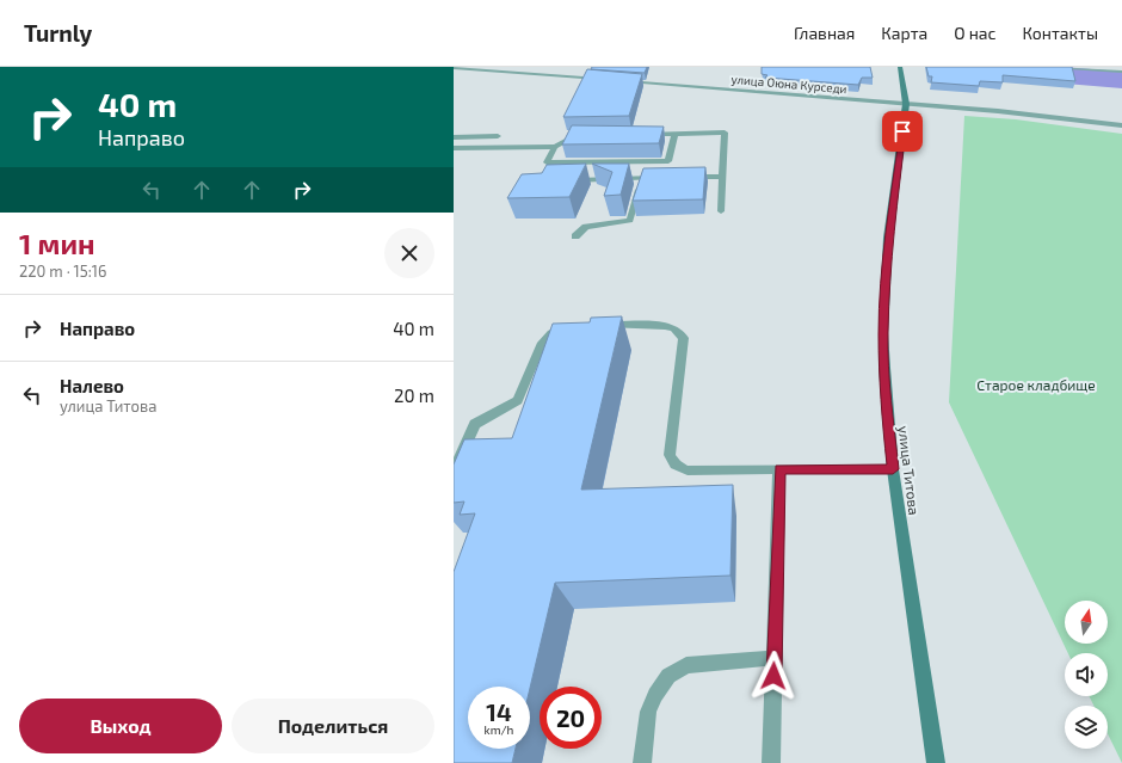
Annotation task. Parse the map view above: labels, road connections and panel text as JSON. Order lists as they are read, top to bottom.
{
  "streets": {
    "main road": ["улица Титова"],
    "street": ["улица Оюна Курседи"]
  },
  "crossings": [
    ["улица Оюна Курседи", "улица Титова"]
  ],
  "parks": ["Старое кладбище"],
  "north": "top",
  "page": {
    "header": "Turnly",
    "nav": [
      "Главная",
      "Карта",
      "О нас",
      "Контакты"
    ],
    "turn": ["40 m", "Направо"],
    "heading": ["1 мин", "220 m · 15:16"],
    "list": [
      {
        "name": "Направо",
        "value": "40 m"
      },
      {
        "name": "Налево",
        "note": "улица Титова",
        "value": "20 m"
      }
    ],
    "speed": "14 km/h",
    "limit": "20",
    "buttons": ["Выход", "Поделиться"]
  }
}
